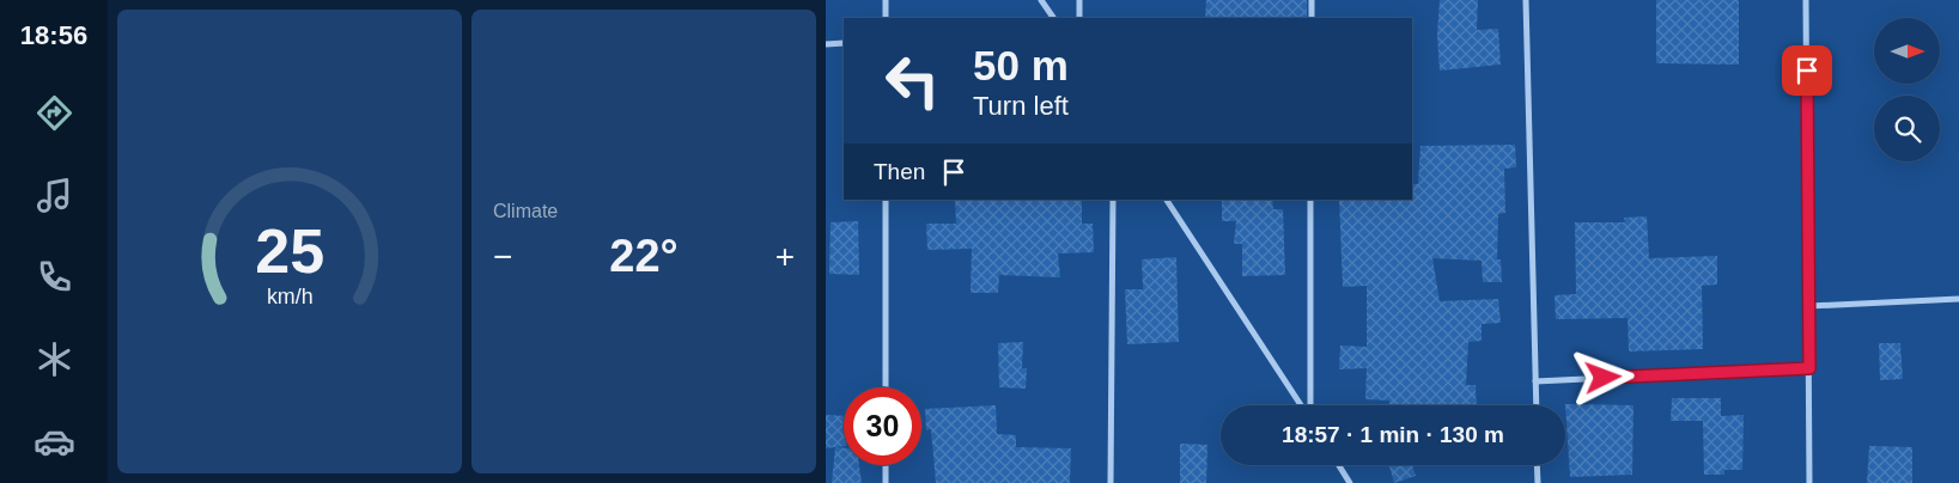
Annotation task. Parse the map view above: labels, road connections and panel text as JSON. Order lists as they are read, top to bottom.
{
  "north": "right",
  "page": {
    "tabs": "18:56",
    "tile": "Climate",
    "turn": ["50 m", "Turn left"],
    "then": "Then",
    "heat": ["−", "22°", "+"],
    "limit": "30",
    "trip": "18:57 · 1 min · 130 m",
    "gauge": ["25", "km/h"]
  }
}
